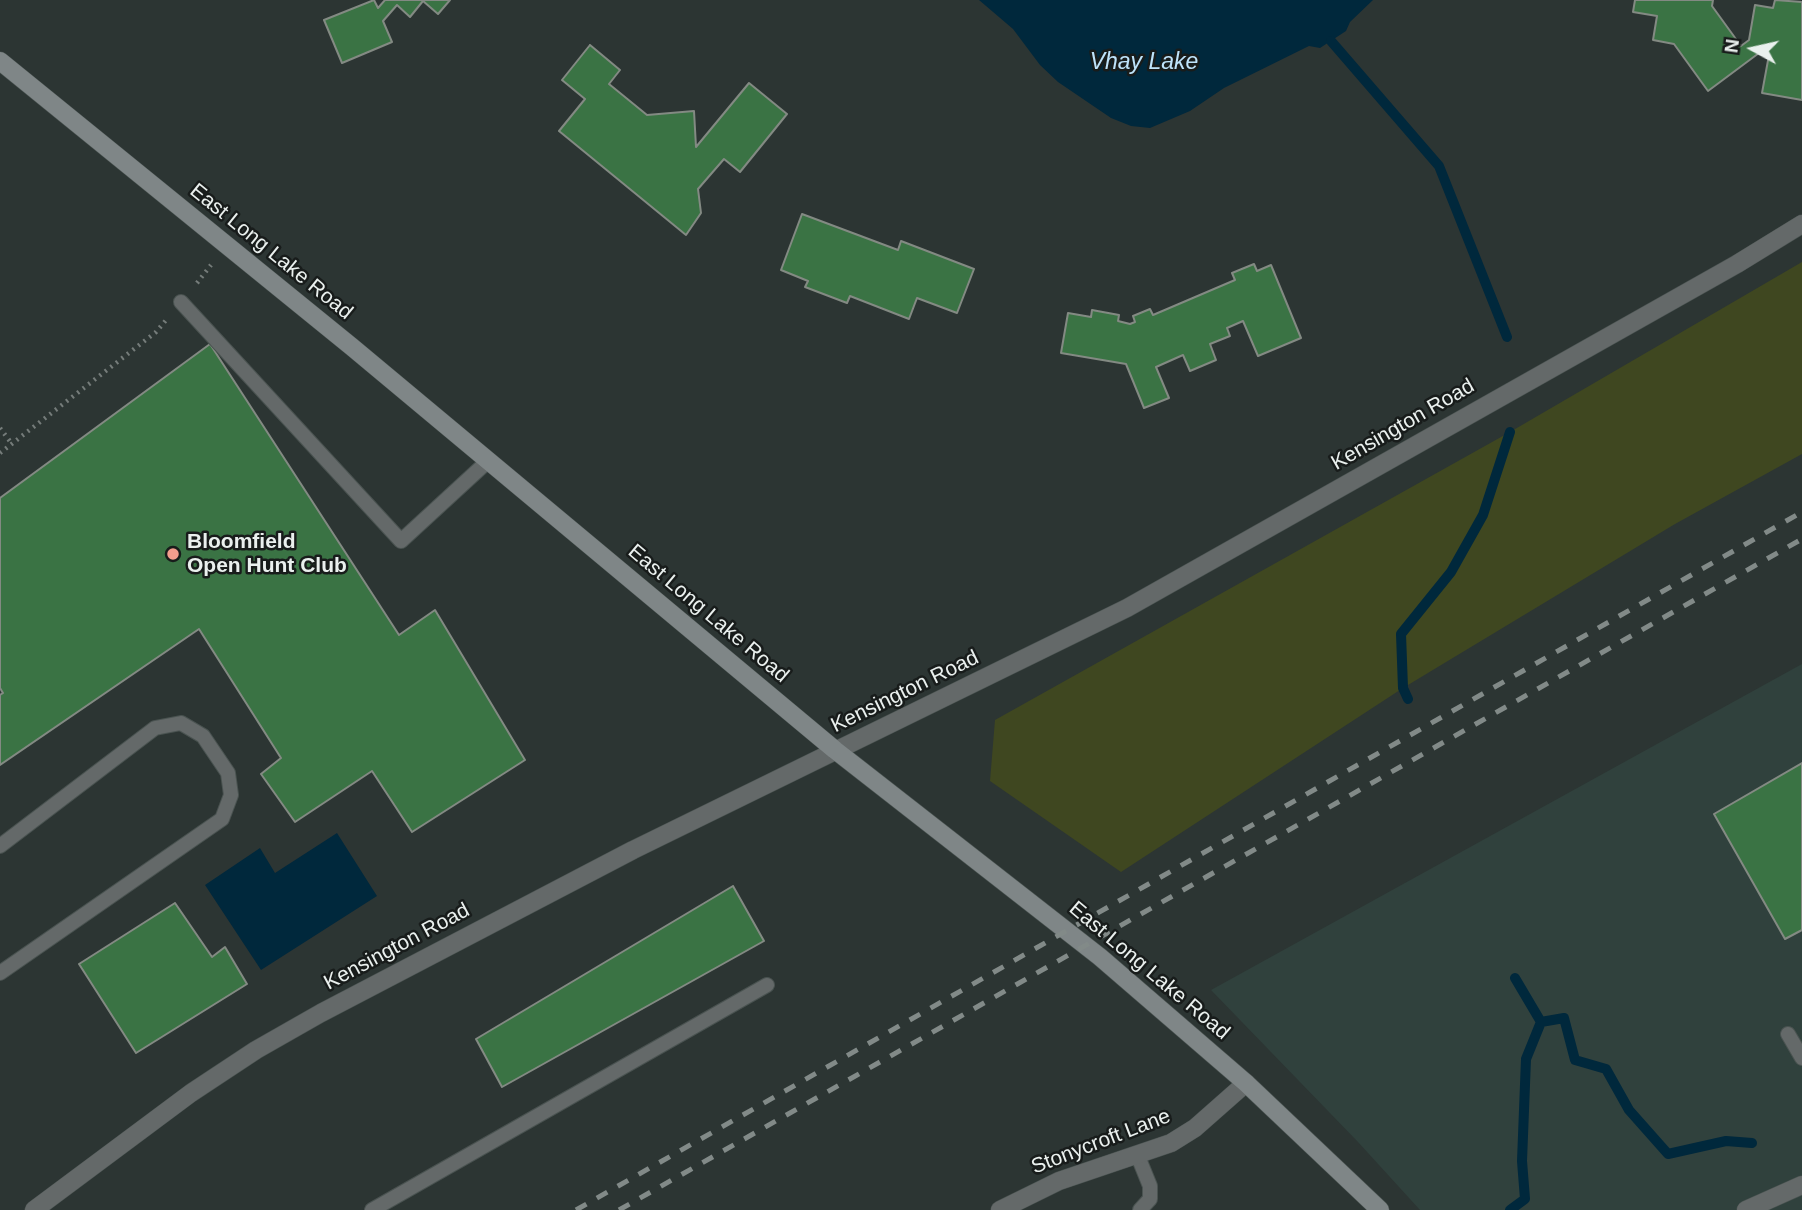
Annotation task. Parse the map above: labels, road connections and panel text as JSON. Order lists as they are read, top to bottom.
{
  "streets": {
    "main road": ["East Long Lake Road"],
    "street": ["Kensington Road", "Stonycroft Lane"]
  },
  "crossings": [
    ["East Long Lake Road", "Kensington Road"],
    ["East Long Lake Road", "Stonycroft Lane"]
  ],
  "water": ["Vhay Lake"],
  "places": ["Bloomfield Open Hunt Club"],
  "north": "left"
}
